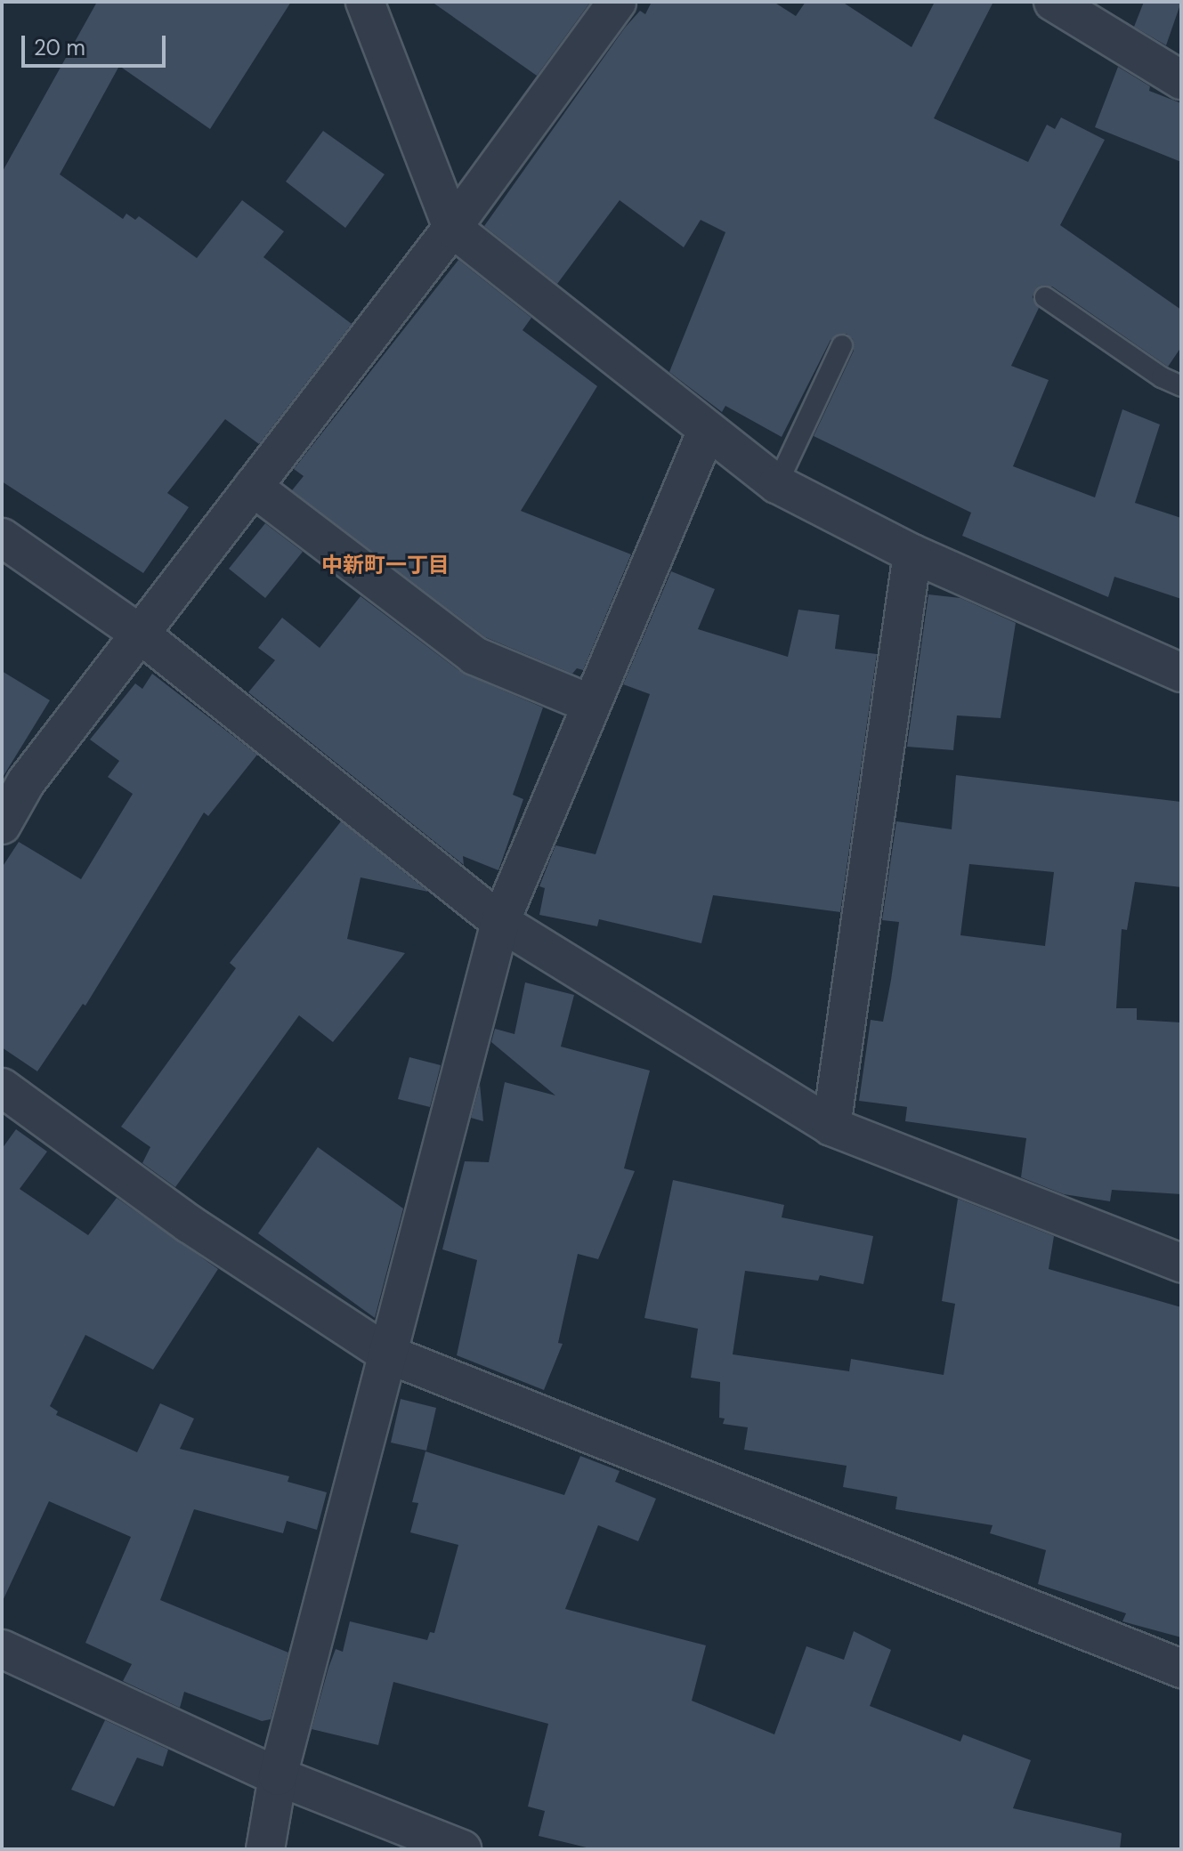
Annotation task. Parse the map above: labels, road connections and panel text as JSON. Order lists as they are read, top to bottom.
{
  "districts": ["中新町一丁目"],
  "scale_bar": "20 m"
}
